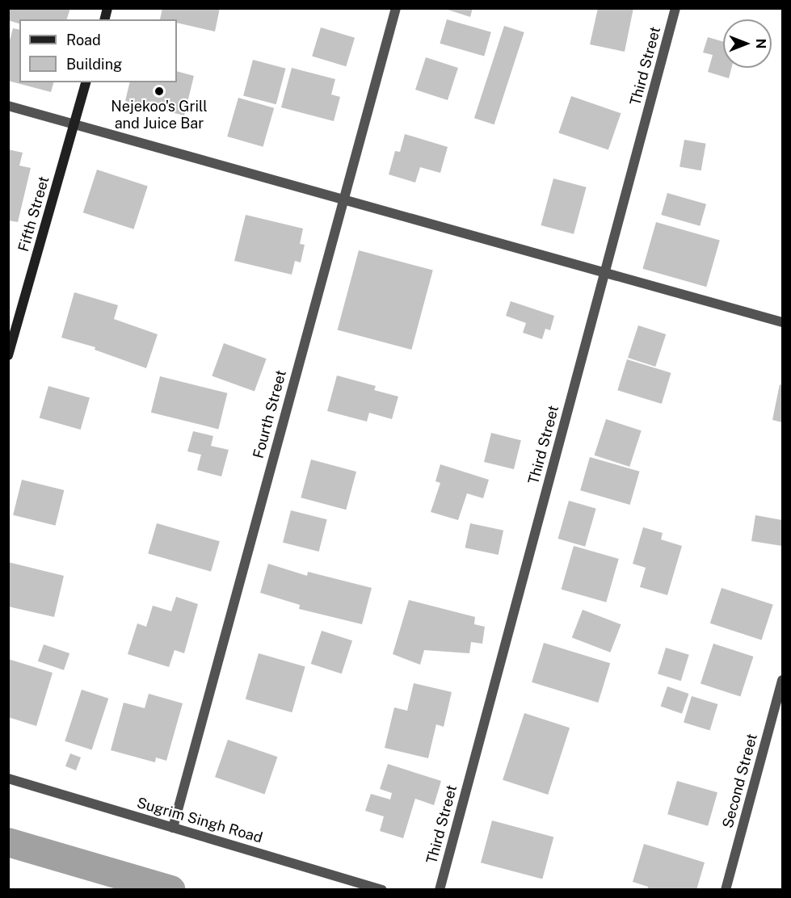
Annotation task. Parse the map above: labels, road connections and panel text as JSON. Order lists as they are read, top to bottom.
{
  "streets": {
    "street": [
      "Third Street",
      "Fifth Street",
      "Fourth Street",
      "Second Street",
      "Sugrim Singh Road"
    ]
  },
  "crossings": [
    ["Fourth Street", "Sugrim Singh Road"]
  ],
  "places": ["Nejekoo's Grill and Juice Bar"],
  "legend": ["Road", "Building"],
  "north": "right"
}
